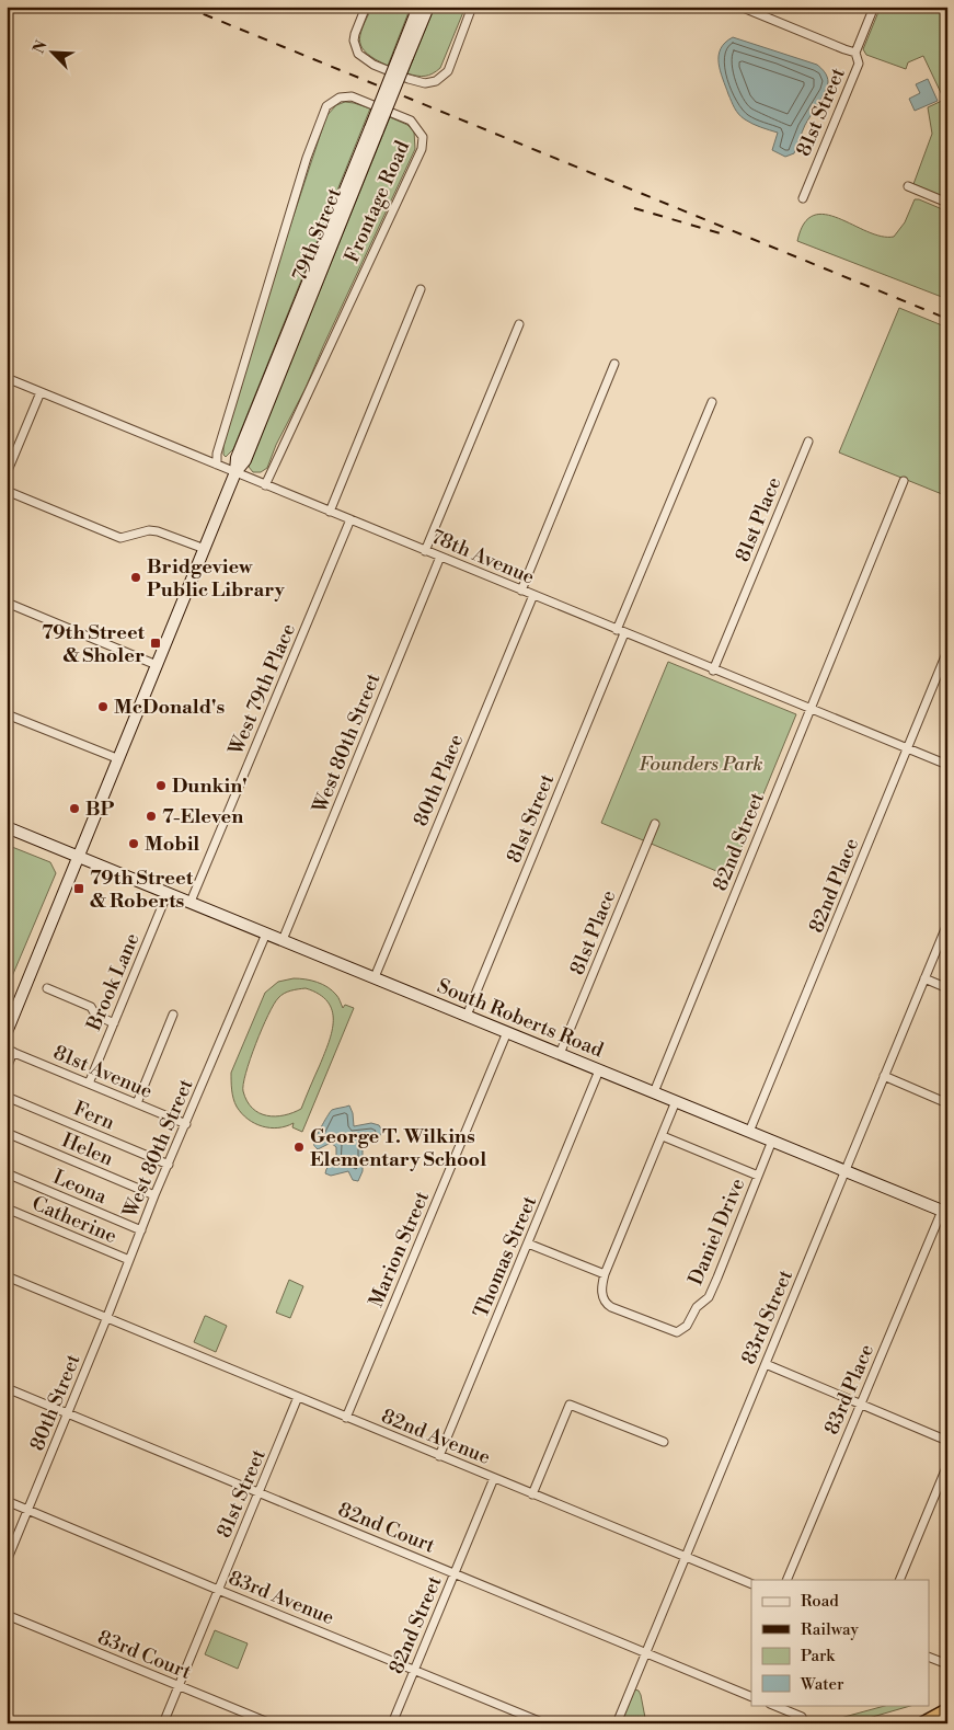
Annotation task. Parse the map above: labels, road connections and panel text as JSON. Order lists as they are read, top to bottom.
{
  "streets": {
    "main road": ["79th Street", "South Roberts Road"],
    "street": [
      "81st Street",
      "Frontage Road",
      "81st Place",
      "78th Avenue",
      "West 79th Place",
      "West 80th Street",
      "80th Place",
      "82nd Street",
      "82nd Place",
      "Brook Lane",
      "81st Avenue",
      "Fern",
      "Helen",
      "Leona",
      "Catherine",
      "Daniel Drive",
      "Marion Street",
      "Thomas Street",
      "83rd Street",
      "83rd Place",
      "80th Street",
      "82nd Avenue",
      "82nd Court",
      "83rd Avenue",
      "83rd Court"
    ]
  },
  "crossings": [
    ["81st Street", "78th Avenue"],
    ["81st Street", "South Roberts Road"],
    ["81st Street", "82nd Avenue"],
    ["81st Street", "82nd Court"],
    ["81st Street", "83rd Avenue"],
    ["81st Street", "83rd Court"],
    ["Frontage Road", "78th Avenue"],
    ["79th Street", "78th Avenue"],
    ["79th Street", "South Roberts Road"],
    ["81st Place", "78th Avenue"],
    ["81st Place", "South Roberts Road"],
    ["78th Avenue", "West 79th Place"],
    ["78th Avenue", "West 80th Street"],
    ["78th Avenue", "80th Place"],
    ["78th Avenue", "82nd Street"],
    ["78th Avenue", "82nd Place"],
    ["West 79th Place", "South Roberts Road"],
    ["West 80th Street", "South Roberts Road"],
    ["West 80th Street", "81st Avenue"],
    ["West 80th Street", "Fern"],
    ["West 80th Street", "Helen"],
    ["West 80th Street", "Leona"],
    ["West 80th Street", "Catherine"],
    ["West 80th Street", "80th Street"],
    ["80th Place", "South Roberts Road"],
    ["82nd Street", "South Roberts Road"],
    ["82nd Street", "82nd Avenue"],
    ["82nd Street", "82nd Court"],
    ["82nd Street", "83rd Avenue"],
    ["82nd Place", "South Roberts Road"],
    ["Brook Lane", "South Roberts Road"],
    ["Brook Lane", "81st Avenue"],
    ["South Roberts Road", "Daniel Drive"],
    ["South Roberts Road", "Marion Street"],
    ["South Roberts Road", "Thomas Street"],
    ["South Roberts Road", "83rd Street"],
    ["South Roberts Road", "83rd Place"],
    ["Marion Street", "82nd Avenue"],
    ["Thomas Street", "82nd Avenue"],
    ["83rd Street", "82nd Avenue"],
    ["83rd Street", "82nd Court"],
    ["80th Street", "82nd Avenue"],
    ["80th Street", "82nd Court"],
    ["80th Street", "83rd Avenue"]
  ],
  "parks": ["Founders Park"],
  "places": {
    "other": [
      "Bridgeview Public Library",
      "McDonald's",
      "Dunkin'",
      "BP",
      "7-Eleven",
      "Mobil",
      "George T. Wilkins Elementary School"
    ],
    "transit": ["79th Street & Sholer", "79th Street & Roberts"]
  },
  "legend": [
    "Road",
    "Railway",
    "Park",
    "Water"
  ],
  "north": "top left"
}
